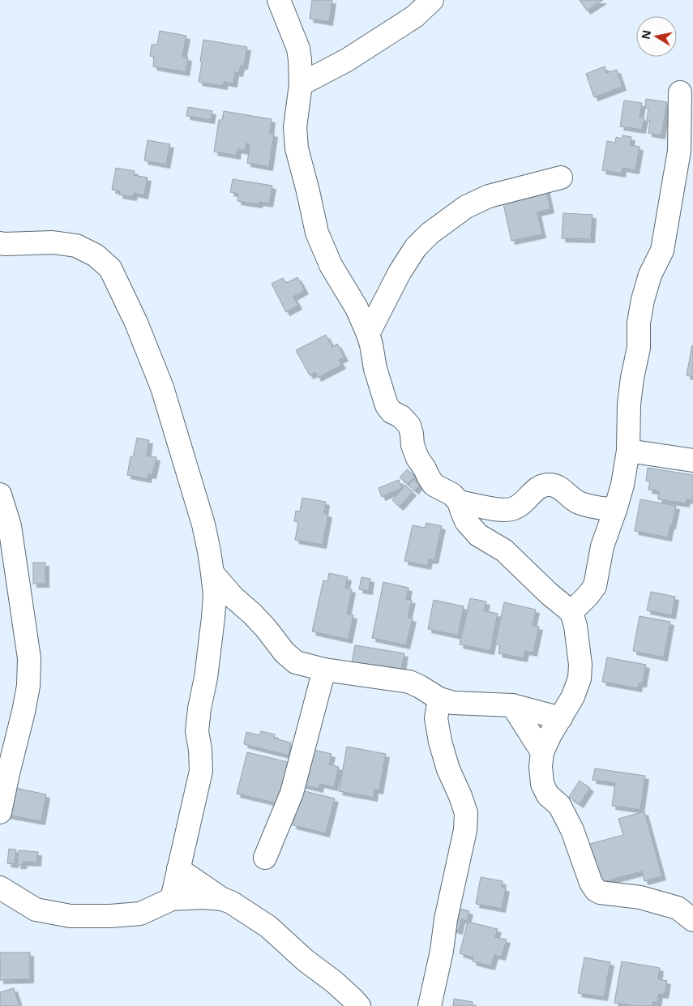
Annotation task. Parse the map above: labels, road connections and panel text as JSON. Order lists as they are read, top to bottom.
{
  "north": "left"
}
